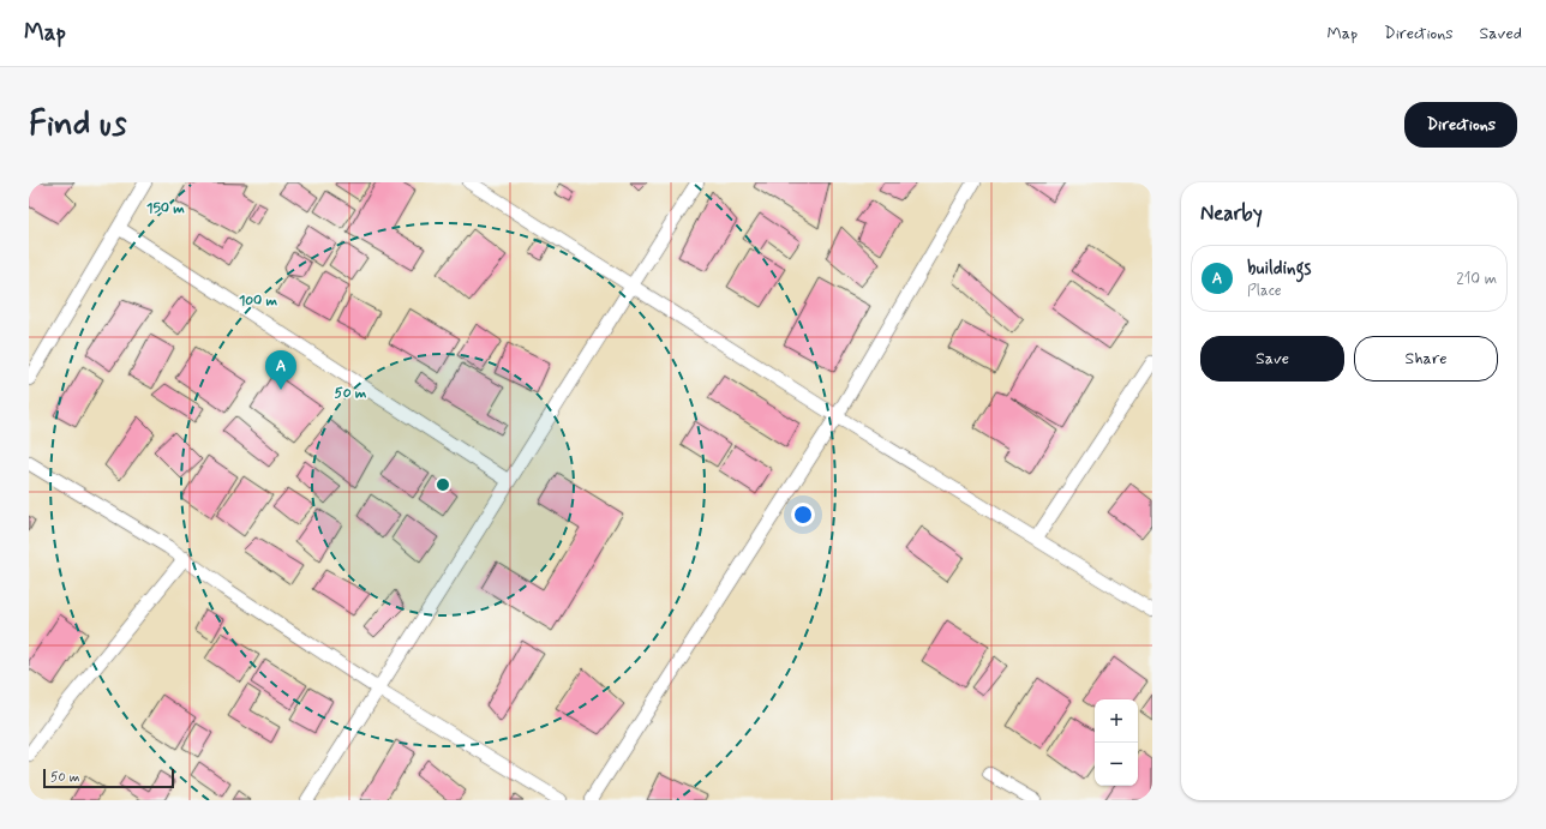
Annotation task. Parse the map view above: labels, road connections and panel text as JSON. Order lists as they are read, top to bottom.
{
  "scale_bar": "50 m",
  "page": {
    "header": "Map",
    "nav": ["Map", "Directions", "Saved"],
    "buttons": [
      "Directions",
      ["Save", "Share"]
    ],
    "title": "Find us",
    "heading": "Nearby",
    "list": [
      {
        "mark": "A",
        "name": "buildings",
        "note": "Place",
        "value": "210 m"
      }
    ],
    "pins": "A",
    "map_buttons": ["+", "−"],
    "scale": "50 m"
  },
  "rings": ["150 m", "100 m", "50 m"]
}
